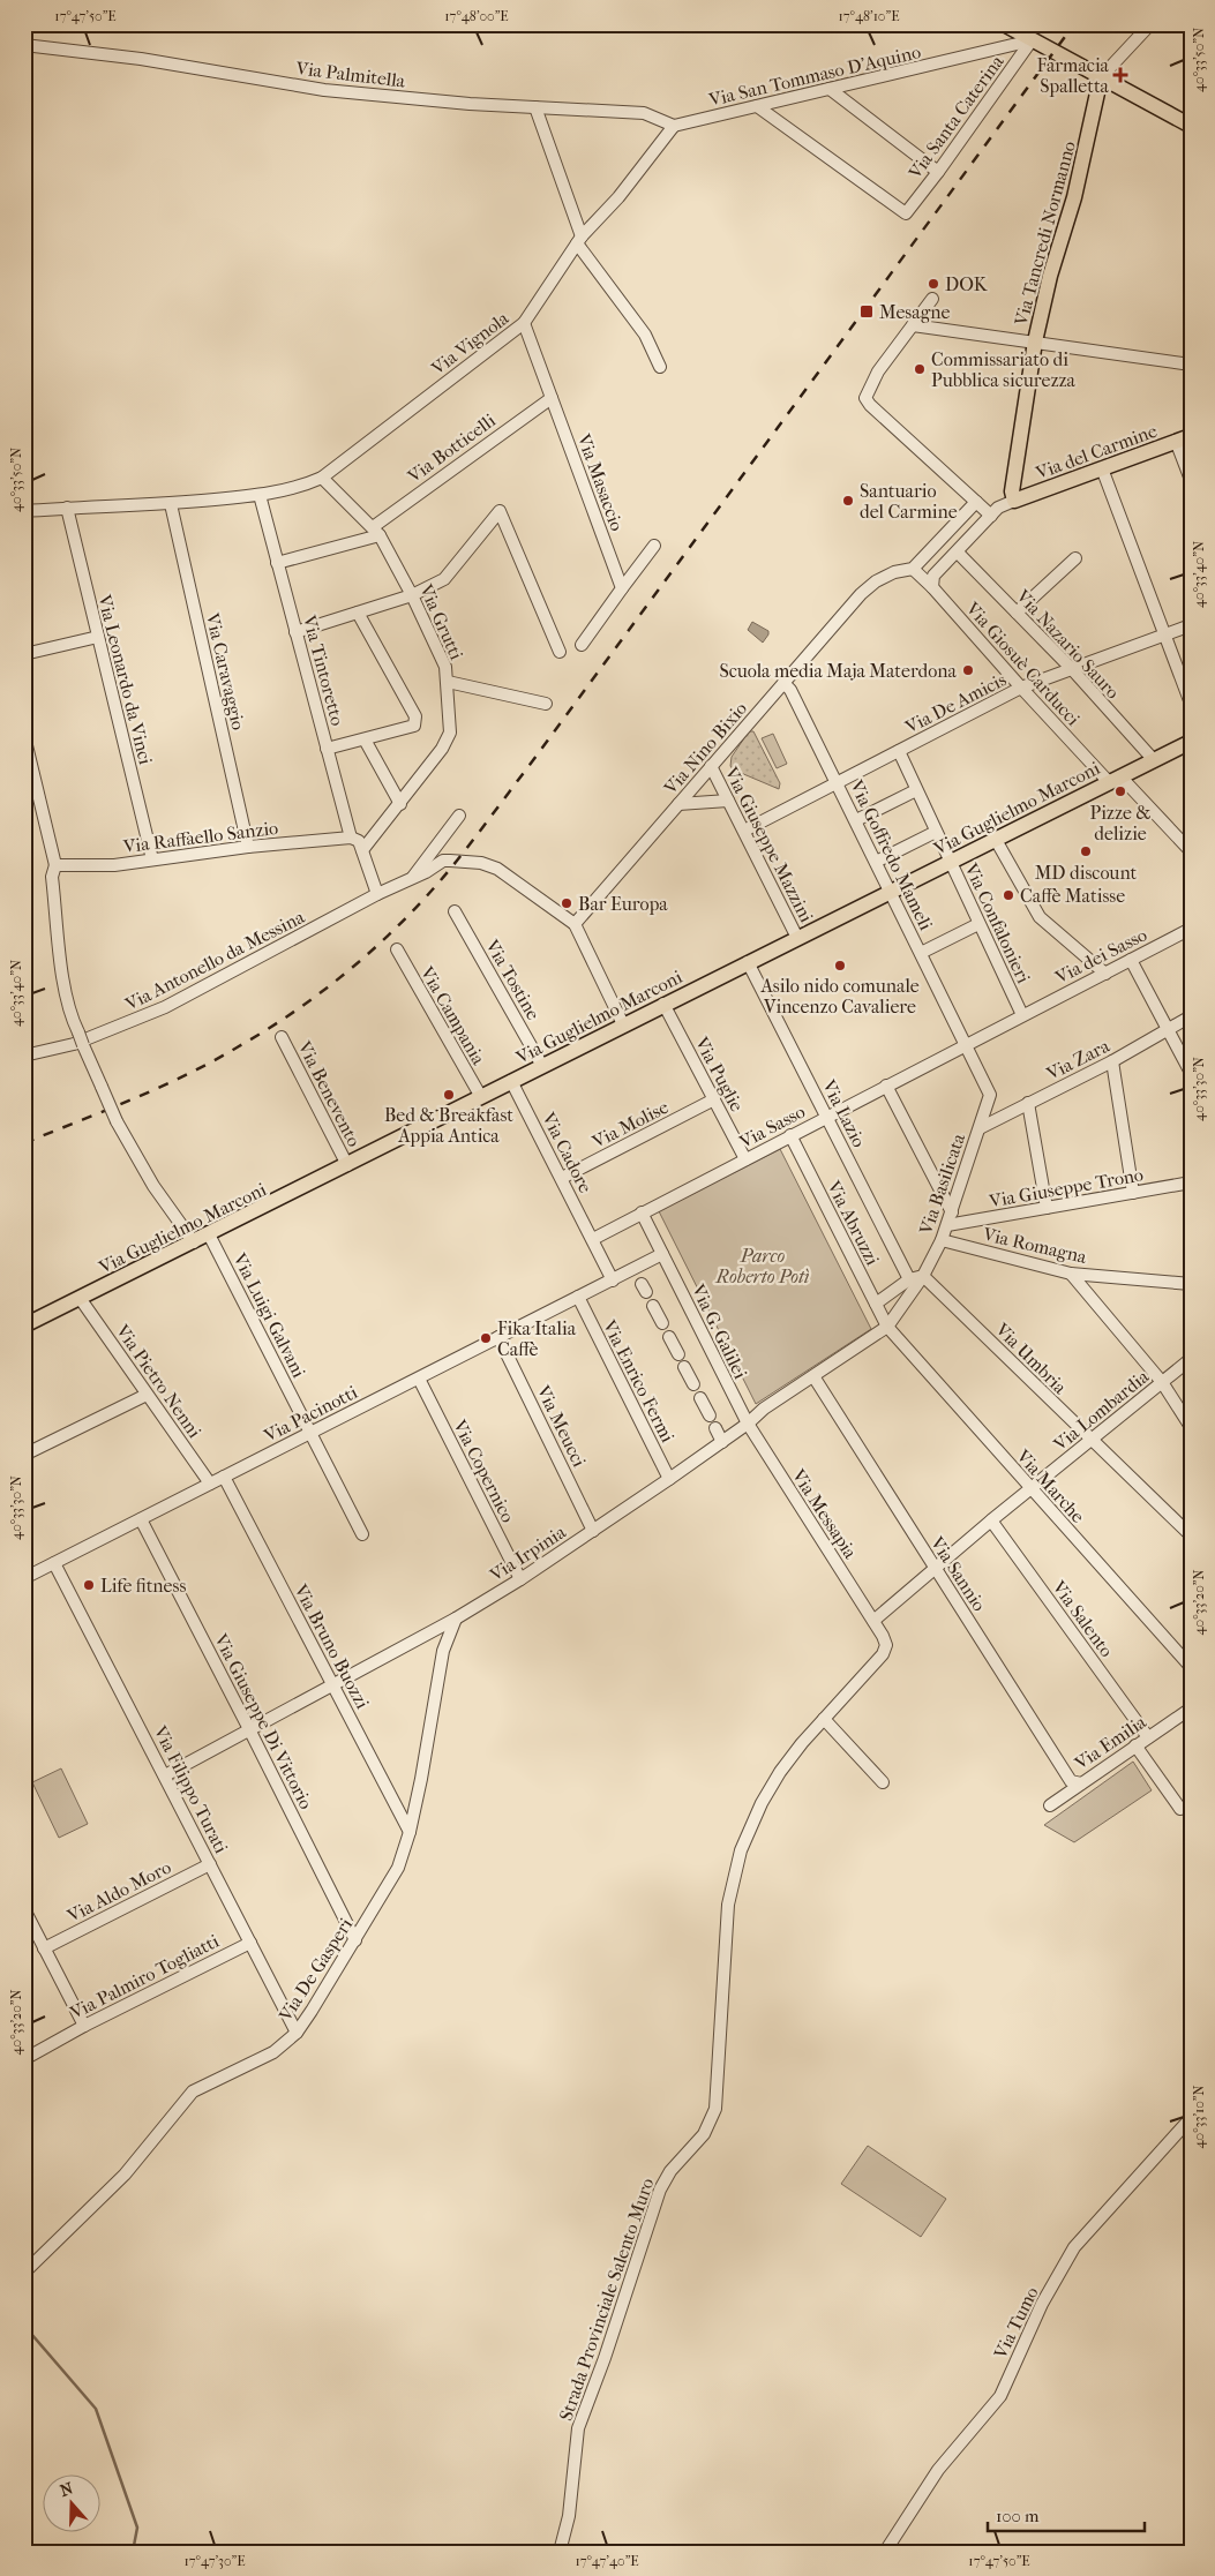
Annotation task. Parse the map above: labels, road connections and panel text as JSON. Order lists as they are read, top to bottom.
{
  "streets": {
    "main road": ["Via Tancredi Normanno", "Via del Carmine", "Via Guglielmo Marconi"],
    "street": [
      "Via Palmitella",
      "Via San Tommaso D'Aquino",
      "Via Santa Caterina",
      "Via Vignola",
      "Via Botticelli",
      "Via Masaccio",
      "Via Grutti",
      "Via Nazario Sauro",
      "Via Giosuè Carducci",
      "Via Tintoretto",
      "Via Caravaggio",
      "Via Leonardo da Vinci",
      "Via De Amicis",
      "Via Nino Bixio",
      "Via Raffaello Sanzio",
      "Via Giuseppe Mazzini",
      "Via Goffredo Mameli",
      "Via Confalonieri",
      "Via dei Sasso",
      "Via Antonello da Messina",
      "Via Tostine",
      "Via Campania",
      "Via Zara",
      "Via Puglie",
      "Via Benevento",
      "Via Lazio",
      "Via Molise",
      "Via Sasso",
      "Via Cadore",
      "Via Basilicata",
      "Via Giuseppe Trono",
      "Via Abruzzi",
      "Via Romagna",
      "Via Luigi Galvani",
      "Via G. Galilei",
      "Via Umbria",
      "Via Pietro Nenni",
      "Via Enrico Fermi",
      "Via Lombardia",
      "Via Pacinotti",
      "Via Meucci",
      "Via Copernico",
      "Via Marche",
      "Via Messapia",
      "Via Irpinia",
      "Via Sannio",
      "Via Salento",
      "Via Bruno Buozzi",
      "Via Giuseppe Di Vittorio",
      "Via Emilia",
      "Via Filippo Turati",
      "Via Aldo Moro",
      "Via De Gasperi",
      "Via Palmiro Togliatti",
      "Strada Provinciale Salento Muro",
      "Via Tumo"
    ]
  },
  "crossings": [
    ["Via Palmitella", "Via San Tommaso D'Aquino"],
    ["Via Palmitella", "Via Vignola"],
    ["Via San Tommaso D'Aquino", "Via Santa Caterina"],
    ["Via San Tommaso D'Aquino", "Via Vignola"],
    ["Via Tancredi Normanno", "Via del Carmine"],
    ["Via Vignola", "Via Masaccio"],
    ["Via Vignola", "Via Grutti"],
    ["Via Vignola", "Via Tintoretto"],
    ["Via Vignola", "Via Caravaggio"],
    ["Via Vignola", "Via Leonardo da Vinci"],
    ["Via Botticelli", "Via Masaccio"],
    ["Via Botticelli", "Via Grutti"],
    ["Via Grutti", "Via Tintoretto"],
    ["Via Nazario Sauro", "Via De Amicis"],
    ["Via Nazario Sauro", "Via Guglielmo Marconi"],
    ["Via Giosuè Carducci", "Via De Amicis"],
    ["Via Giosuè Carducci", "Via Nino Bixio"],
    ["Via Giosuè Carducci", "Via Guglielmo Marconi"],
    ["Via Tintoretto", "Via Raffaello Sanzio"],
    ["Via Caravaggio", "Via Raffaello Sanzio"],
    ["Via Leonardo da Vinci", "Via Raffaello Sanzio"],
    ["Via De Amicis", "Via Giuseppe Mazzini"],
    ["Via De Amicis", "Via Goffredo Mameli"],
    ["Via De Amicis", "Via Confalonieri"],
    ["Via Nino Bixio", "Via Giuseppe Mazzini"],
    ["Via Nino Bixio", "Via Goffredo Mameli"],
    ["Via Nino Bixio", "Via Antonello da Messina"],
    ["Via Guglielmo Marconi", "Via Giuseppe Mazzini"],
    ["Via Guglielmo Marconi", "Via Goffredo Mameli"],
    ["Via Guglielmo Marconi", "Via Confalonieri"],
    ["Via Guglielmo Marconi", "Via Tostine"],
    ["Via Guglielmo Marconi", "Via Campania"],
    ["Via Guglielmo Marconi", "Via Puglie"],
    ["Via Guglielmo Marconi", "Via Benevento"],
    ["Via Guglielmo Marconi", "Via Lazio"],
    ["Via Guglielmo Marconi", "Via Cadore"],
    ["Via Guglielmo Marconi", "Via Luigi Galvani"],
    ["Via Guglielmo Marconi", "Via Pietro Nenni"],
    ["Via Goffredo Mameli", "Via dei Sasso"],
    ["Via Goffredo Mameli", "Via Sasso"],
    ["Via Goffredo Mameli", "Via Basilicata"],
    ["Via Confalonieri", "Via dei Sasso"],
    ["Via dei Sasso", "Via Sasso"],
    ["Via dei Sasso", "Via Basilicata"],
    ["Via Zara", "Via Basilicata"],
    ["Via Puglie", "Via Molise"],
    ["Via Puglie", "Via Sasso"],
    ["Via Lazio", "Via Sasso"],
    ["Via Molise", "Via Cadore"],
    ["Via Sasso", "Via Cadore"],
    ["Via Sasso", "Via Basilicata"],
    ["Via Sasso", "Via Abruzzi"],
    ["Via Sasso", "Via G. Galilei"],
    ["Via Cadore", "Via Pacinotti"],
    ["Via Basilicata", "Via Giuseppe Trono"],
    ["Via Basilicata", "Via Abruzzi"],
    ["Via Basilicata", "Via Romagna"],
    ["Via Basilicata", "Via Umbria"],
    ["Via Basilicata", "Via Marche"],
    ["Via Basilicata", "Via Irpinia"],
    ["Via Abruzzi", "Via Marche"],
    ["Via Abruzzi", "Via Irpinia"],
    ["Via Luigi Galvani", "Via Pacinotti"],
    ["Via G. Galilei", "Via Pacinotti"],
    ["Via G. Galilei", "Via Messapia"],
    ["Via G. Galilei", "Via Irpinia"],
    ["Via Umbria", "Via Lombardia"],
    ["Via Pietro Nenni", "Via Pacinotti"],
    ["Via Enrico Fermi", "Via Pacinotti"],
    ["Via Enrico Fermi", "Via Irpinia"],
    ["Via Lombardia", "Via Marche"],
    ["Via Lombardia", "Via Messapia"],
    ["Via Lombardia", "Via Sannio"],
    ["Via Lombardia", "Via Salento"],
    ["Via Pacinotti", "Via Meucci"],
    ["Via Pacinotti", "Via Copernico"],
    ["Via Pacinotti", "Via Bruno Buozzi"],
    ["Via Pacinotti", "Via Giuseppe Di Vittorio"],
    ["Via Pacinotti", "Via Filippo Turati"],
    ["Via Meucci", "Via Irpinia"],
    ["Via Copernico", "Via Irpinia"],
    ["Via Marche", "Via Irpinia"],
    ["Via Messapia", "Via Irpinia"],
    ["Via Messapia", "Strada Provinciale Salento Muro"],
    ["Via Irpinia", "Via Sannio"],
    ["Via Irpinia", "Via Bruno Buozzi"],
    ["Via Irpinia", "Via Giuseppe Di Vittorio"],
    ["Via Irpinia", "Via Filippo Turati"],
    ["Via Irpinia", "Via De Gasperi"],
    ["Via Sannio", "Via Emilia"],
    ["Via Salento", "Via Emilia"],
    ["Via Bruno Buozzi", "Via De Gasperi"],
    ["Via Giuseppe Di Vittorio", "Via De Gasperi"],
    ["Via Filippo Turati", "Via Aldo Moro"],
    ["Via Filippo Turati", "Via De Gasperi"],
    ["Via Filippo Turati", "Via Palmiro Togliatti"]
  ],
  "parks": ["Parco Roberto Potì"],
  "places": {
    "health": ["Farmacia Spalletta"],
    "other": [
      "DOK",
      "Commissariato di Pubblica sicurezza",
      "Santuario del Carmine",
      "Scuola media Maja Materdona",
      "Pizze & delizie",
      "MD discount",
      "Caffè Matisse",
      "Bar Europa",
      "Asilo nido comunale Vincenzo Cavaliere",
      "Bed & Breakfast Appia Antica",
      "Fika Italia Caffè",
      "Life fitness"
    ],
    "transit": ["Mesagne"]
  },
  "scale_bar": "100 m",
  "north": "top",
  "coordinates": [
    "17°47'50\"E",
    "17°48'00\"E",
    "17°48'10\"E",
    "40°33'50\"N",
    "40°33'40\"N",
    "40°33'30\"N",
    "40°33'20\"N",
    "40°33'10\"N",
    "17°47'30\"E",
    "17°47'40\"E"
  ]
}
